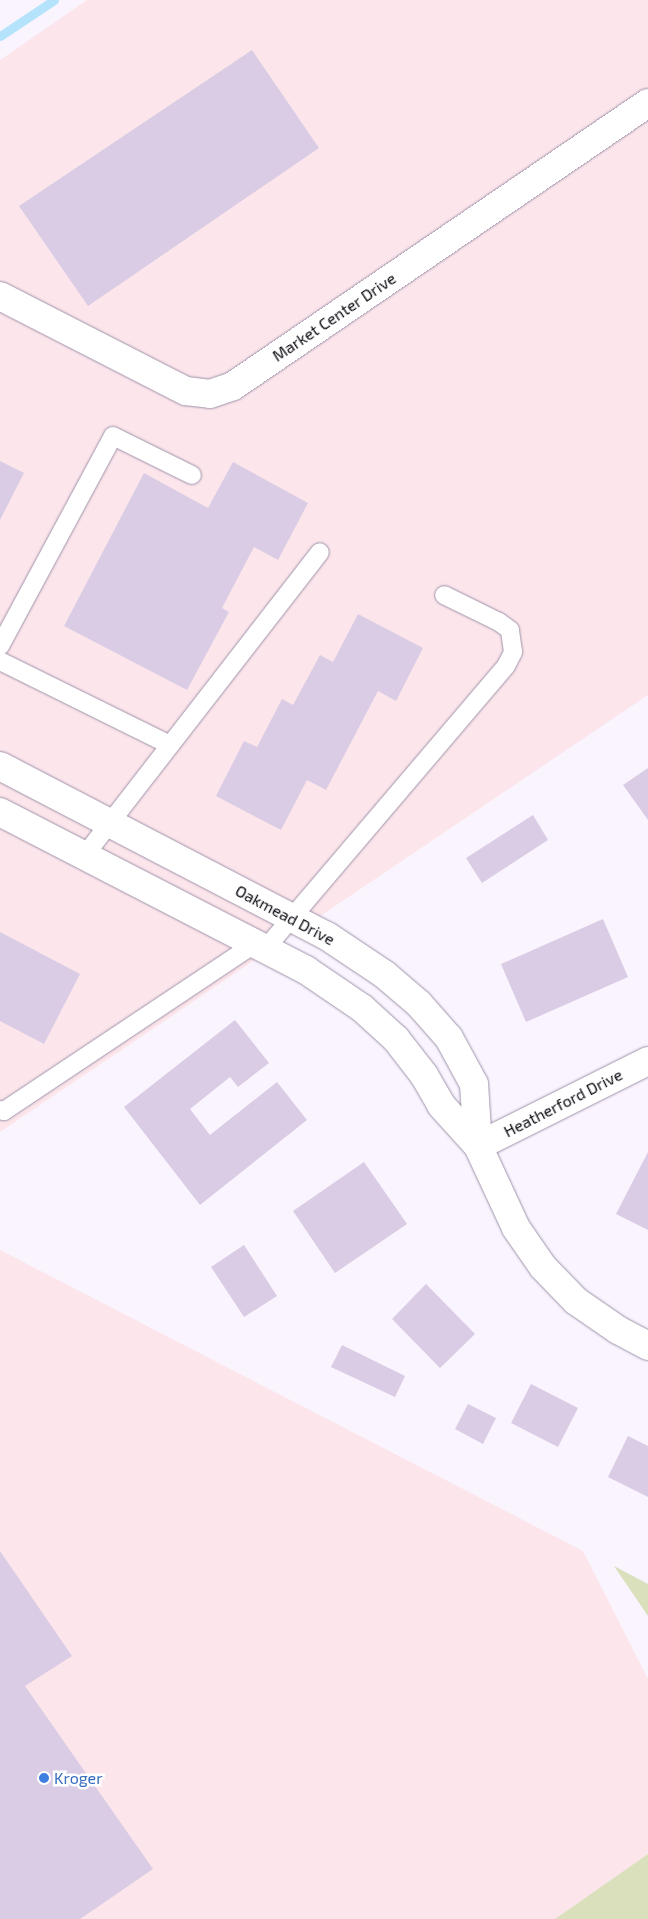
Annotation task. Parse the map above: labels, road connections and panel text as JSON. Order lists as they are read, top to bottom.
{
  "streets": {
    "street": ["Market Center Drive", "Oakmead Drive", "Heatherford Drive"]
  },
  "crossings": [
    ["Oakmead Drive", "Heatherford Drive"]
  ],
  "places": ["Kroger"]
}
